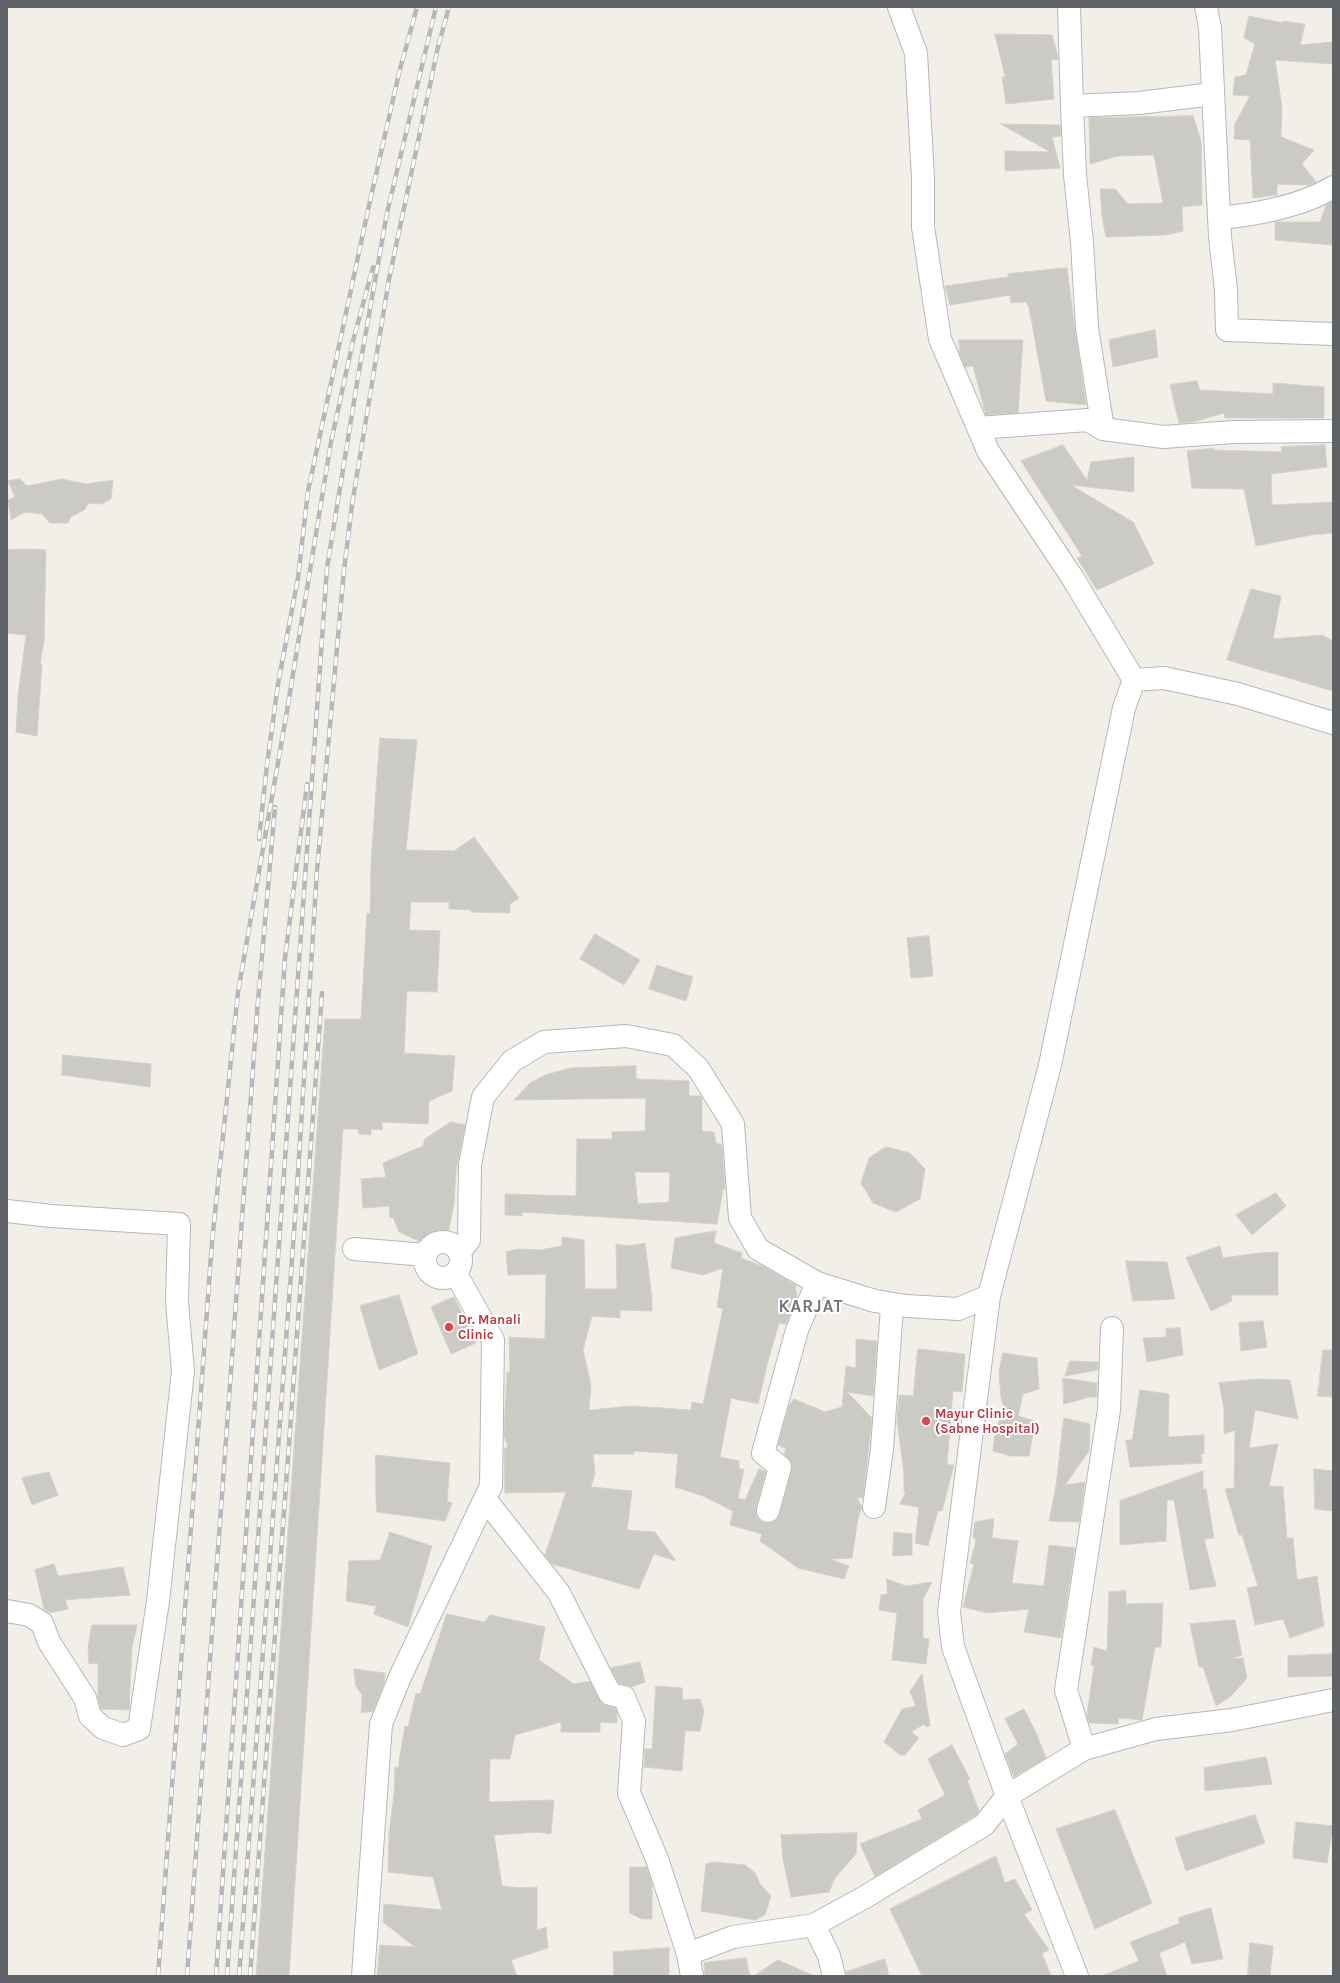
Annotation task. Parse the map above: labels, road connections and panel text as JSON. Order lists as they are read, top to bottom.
{
  "districts": ["KARJAT"],
  "places": ["Dr. Manali Clinic", "Mayur Clinic (Sabne Hospital)"]
}
